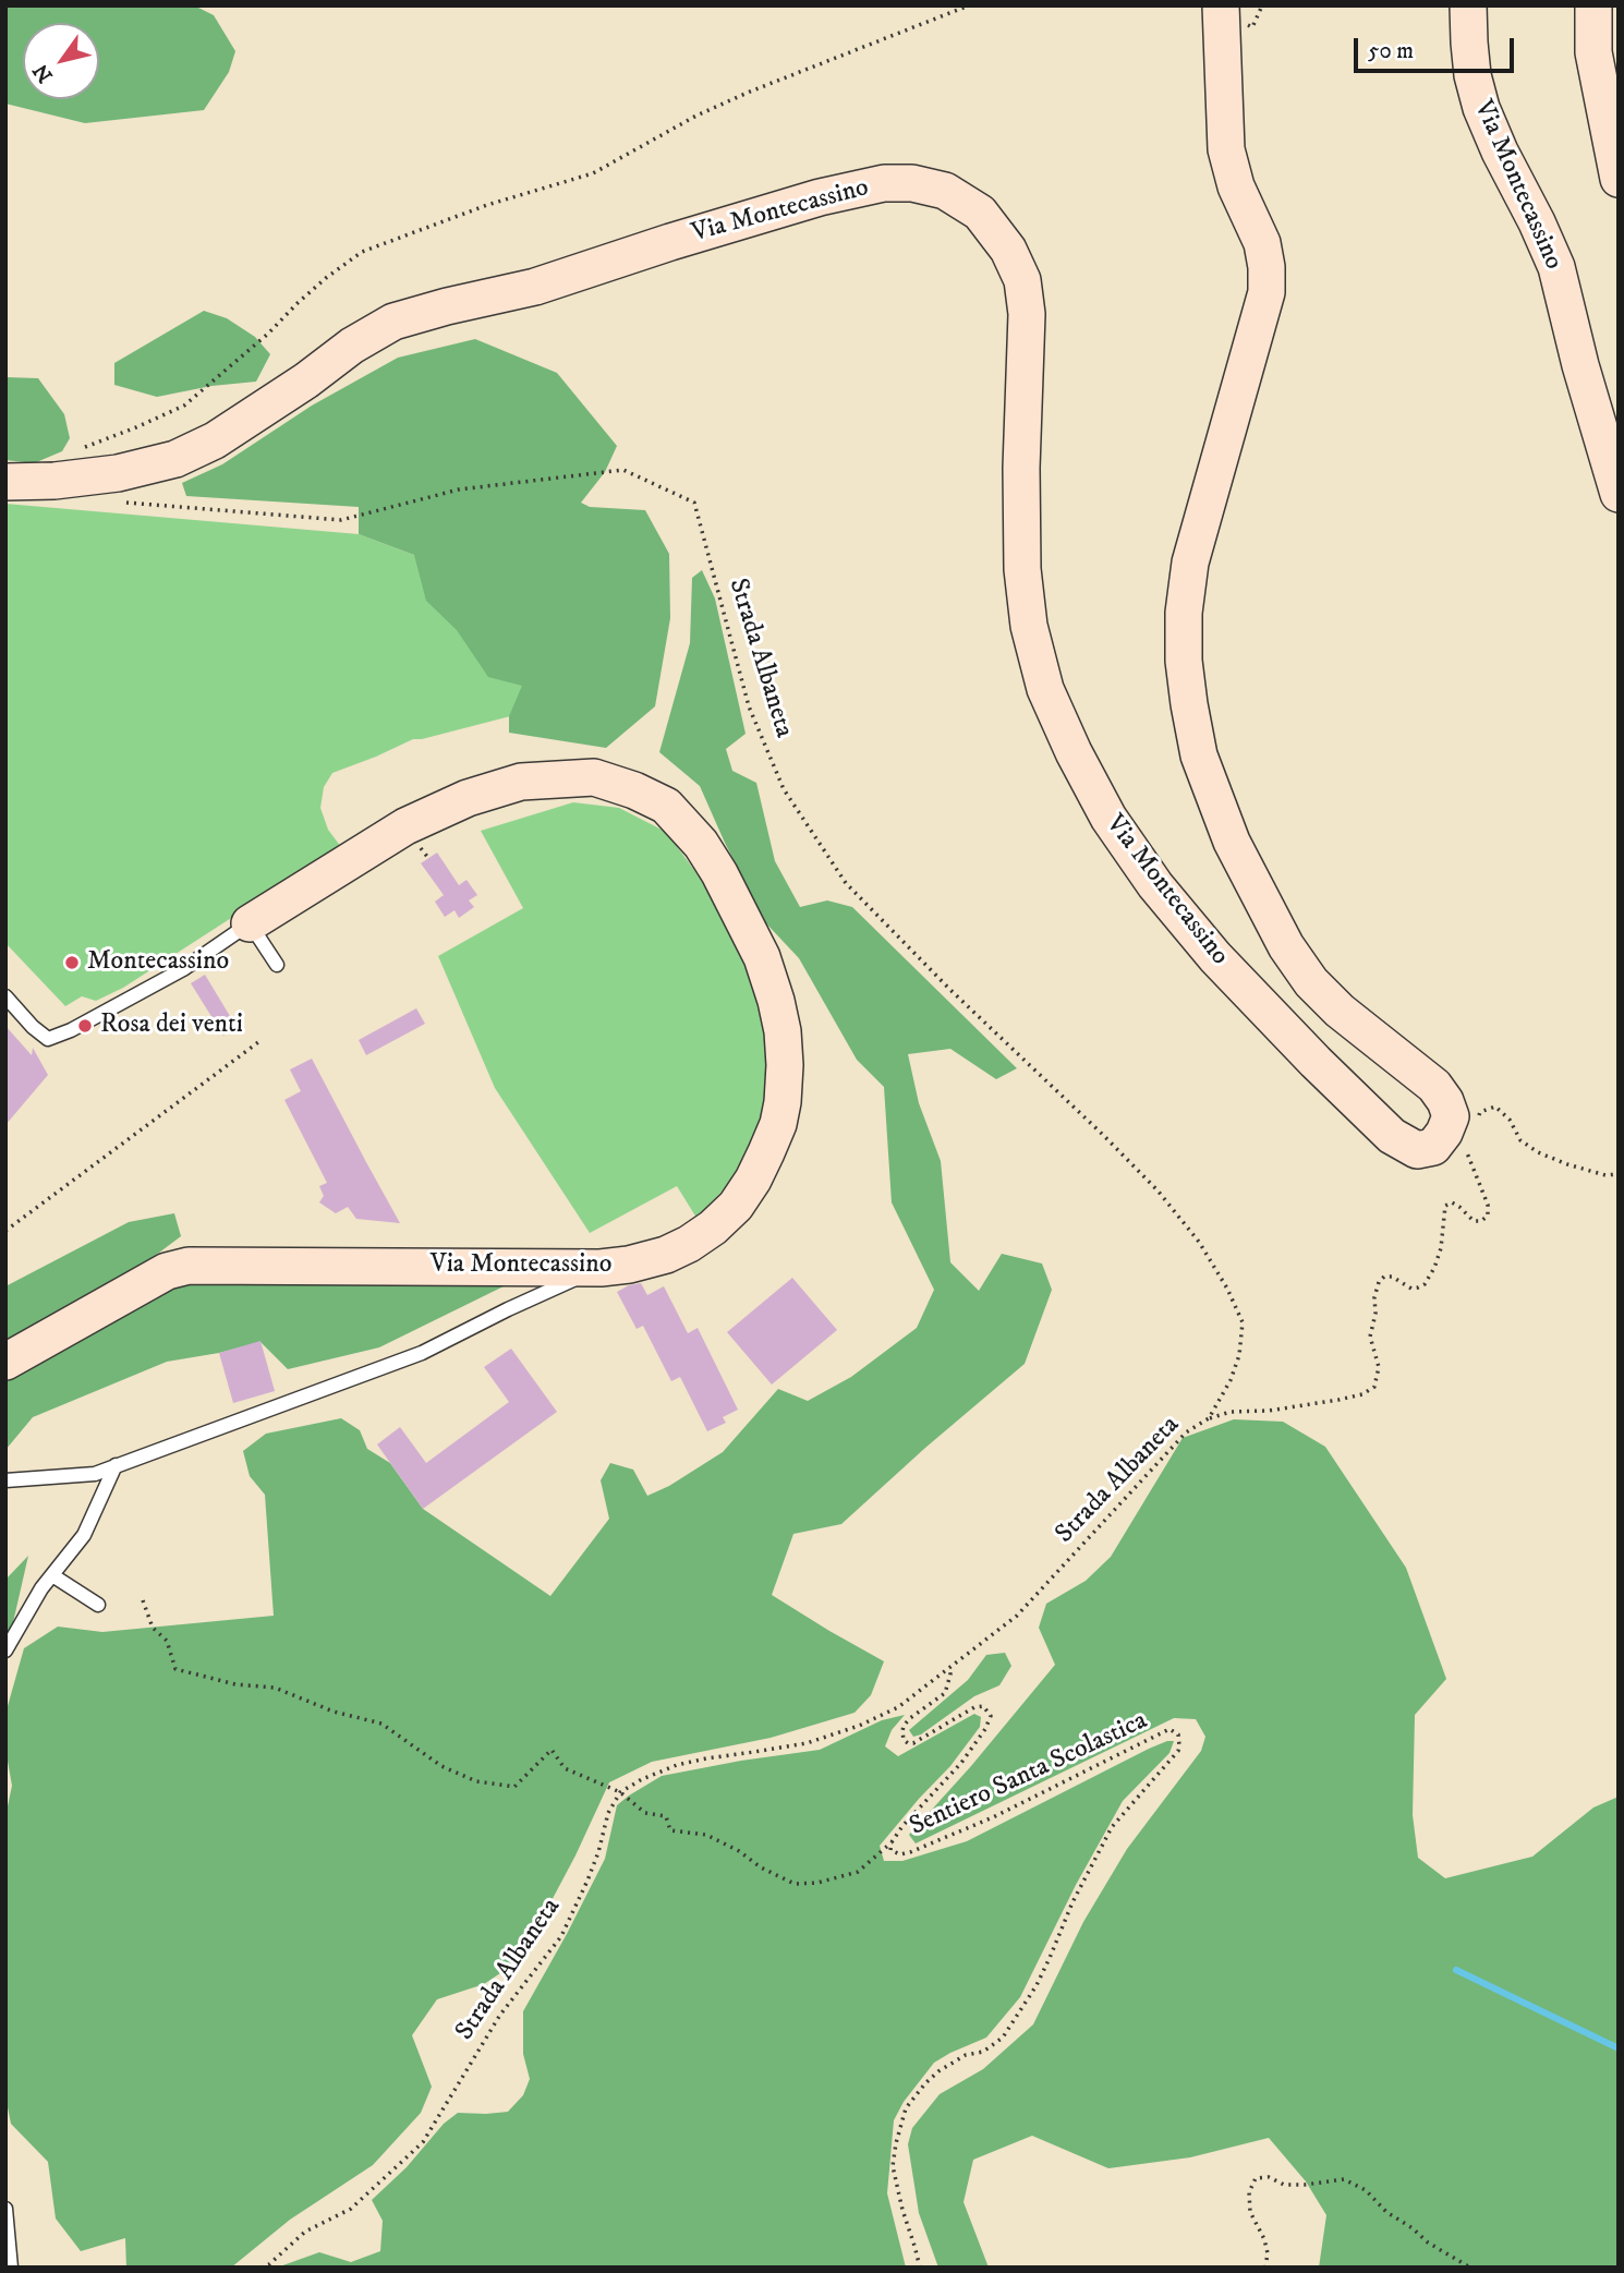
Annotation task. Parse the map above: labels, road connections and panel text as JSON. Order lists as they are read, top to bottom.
{
  "streets": {
    "street": ["Via Montecassino"],
    "path": ["Strada Albaneta", "Sentiero Santa Scolastica"]
  },
  "crossings": [
    ["Strada Albaneta", "Sentiero Santa Scolastica"]
  ],
  "places": ["Montecassino", "Rosa dei venti"],
  "scale_bar": "50 m",
  "north": "bottom left"
}
